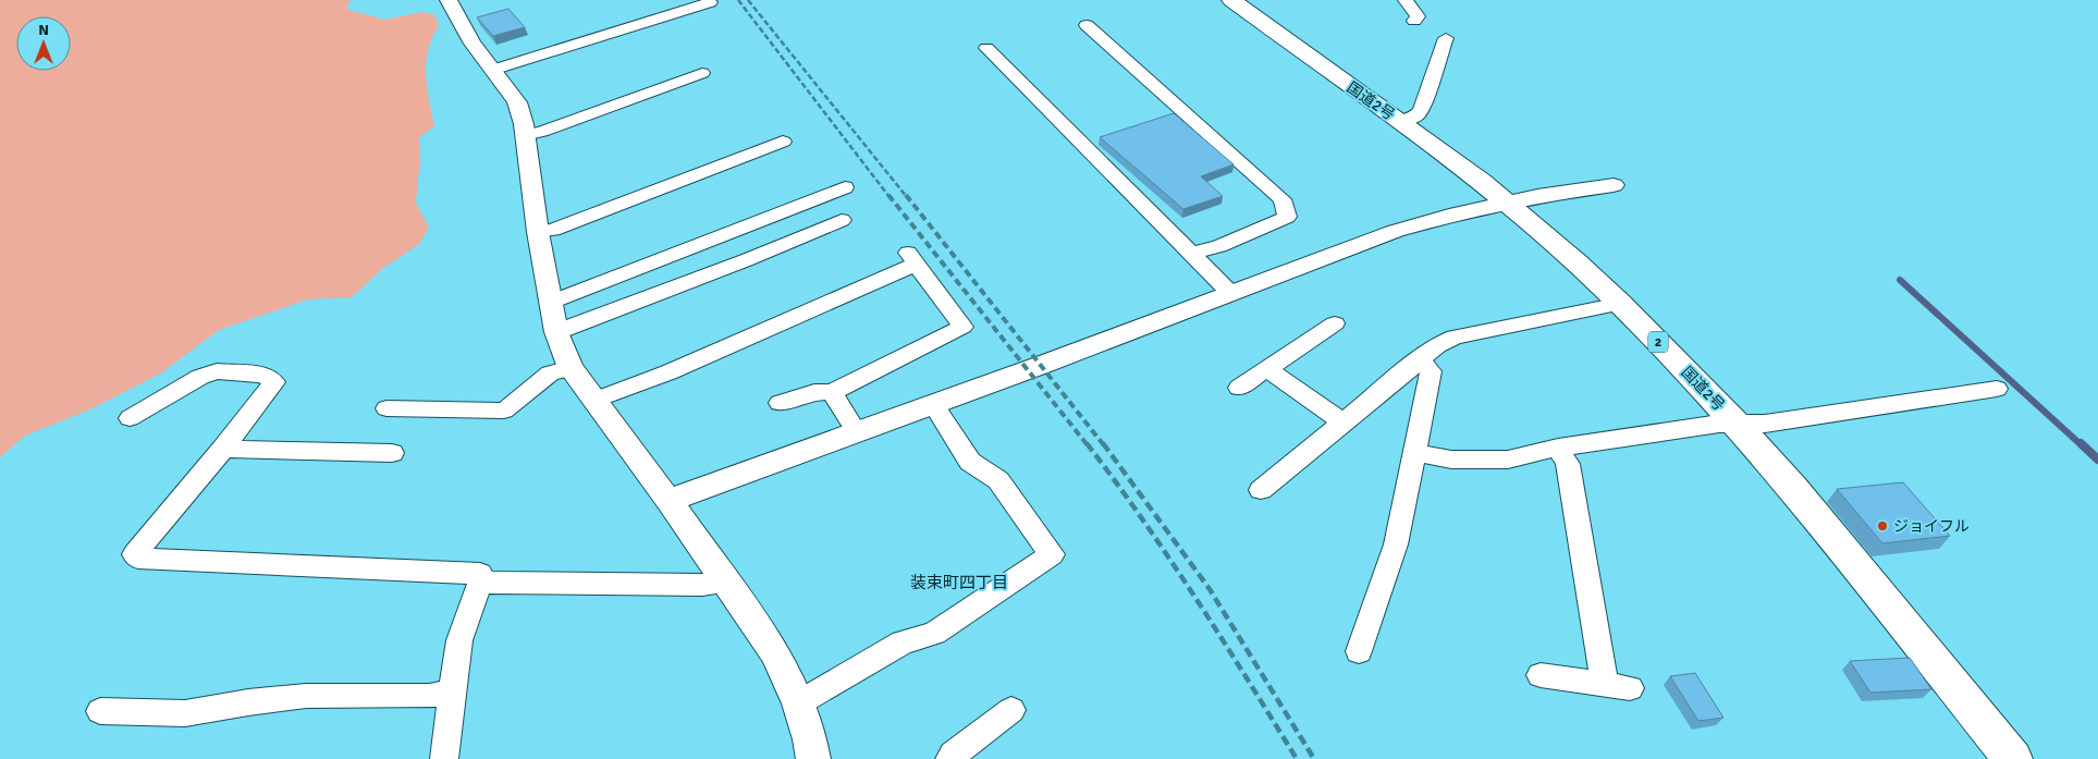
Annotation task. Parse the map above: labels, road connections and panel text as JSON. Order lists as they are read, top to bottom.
{
  "streets": {
    "highway": ["国道2号", "2"]
  },
  "districts": ["装束町四丁目"],
  "places": ["ジョイフル"],
  "north": "top"
}
